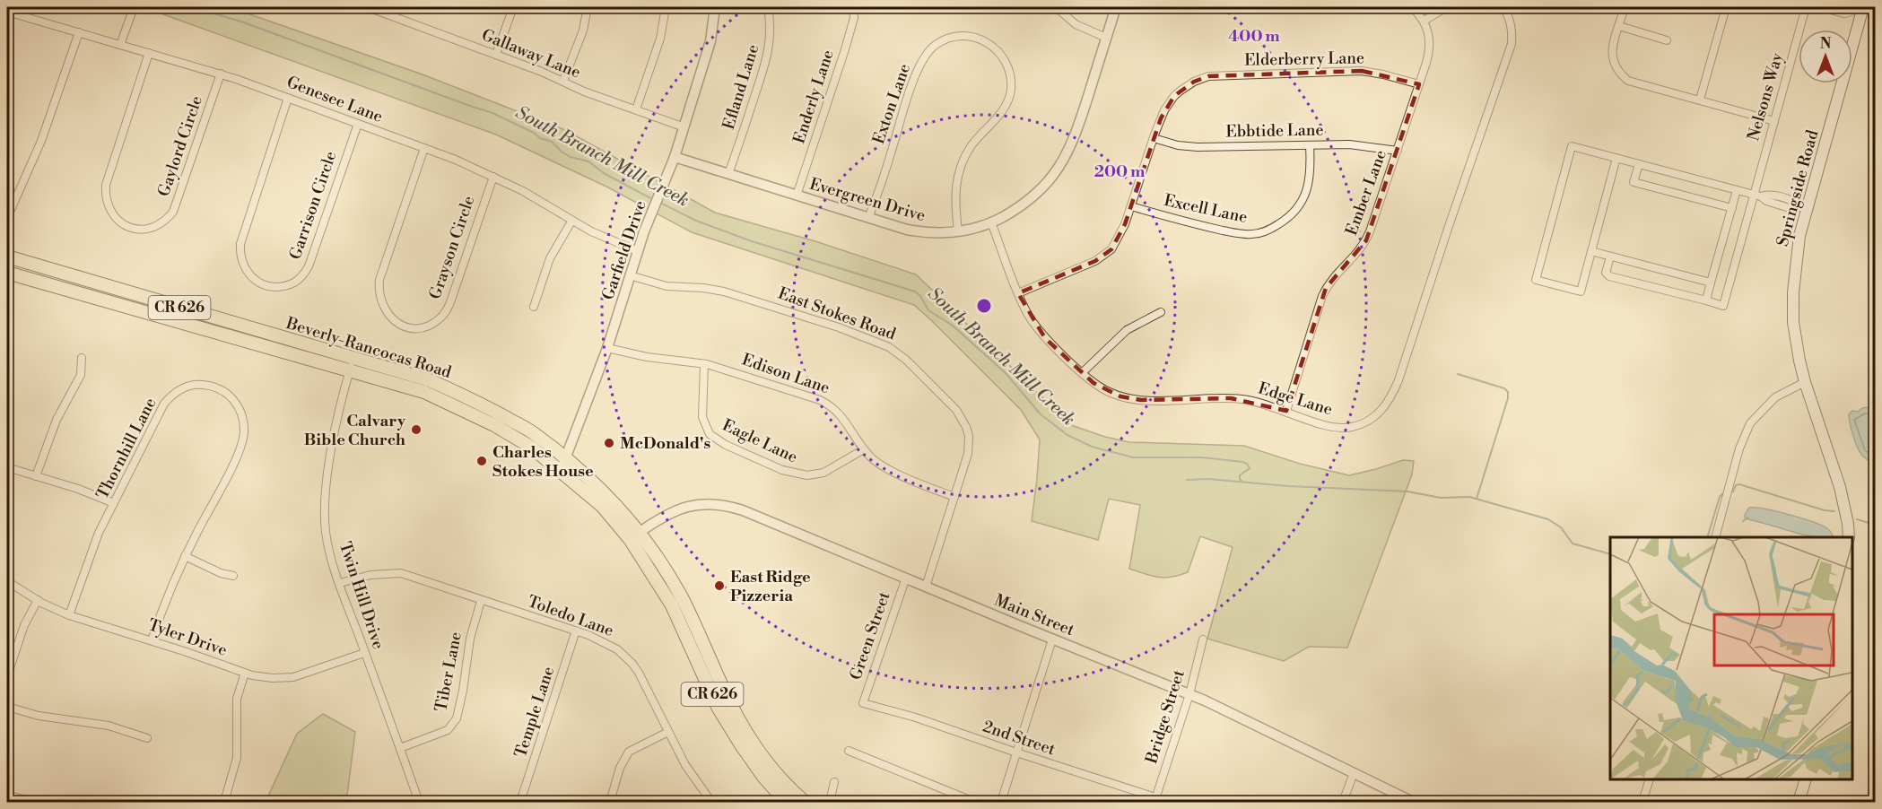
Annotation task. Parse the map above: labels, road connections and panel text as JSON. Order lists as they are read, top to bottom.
{
  "streets": {
    "main road": ["Springside Road", "CR 626", "Beverly-Rancocas Road"],
    "street": [
      "Gallaway Lane",
      "Elderberry Lane",
      "Efland Lane",
      "Enderly Lane",
      "Nelsons Way",
      "Genesee Lane",
      "Exton Lane",
      "Ebbtide Lane",
      "Gaylord Circle",
      "Ember Lane",
      "Evergreen Drive",
      "Garrison Circle",
      "Excell Lane",
      "Grayson Circle",
      "Garfield Drive",
      "East Stokes Road",
      "Edison Lane",
      "Edge Lane",
      "Eagle Lane",
      "Thornhill Lane",
      "Twin Hill Drive",
      "Main Street",
      "Toledo Lane",
      "Green Street",
      "Tyler Drive",
      "Tiber Lane",
      "Temple Lane",
      "Bridge Street",
      "2nd Street"
    ]
  },
  "crossings": [
    ["Gallaway Lane", "Garfield Drive"],
    ["Elderberry Lane", "Ebbtide Lane"],
    ["Elderberry Lane", "Ember Lane"],
    ["Elderberry Lane", "Excell Lane"],
    ["Elderberry Lane", "Edge Lane"],
    ["Efland Lane", "Evergreen Drive"],
    ["Enderly Lane", "Evergreen Drive"],
    ["Genesee Lane", "Gaylord Circle"],
    ["Genesee Lane", "Garrison Circle"],
    ["Genesee Lane", "Grayson Circle"],
    ["Genesee Lane", "Garfield Drive"],
    ["Exton Lane", "Evergreen Drive"],
    ["Ebbtide Lane", "Ember Lane"],
    ["Ebbtide Lane", "Excell Lane"],
    ["Ember Lane", "Edge Lane"],
    ["Evergreen Drive", "Garfield Drive"],
    ["Evergreen Drive", "Edge Lane"],
    ["Garfield Drive", "East Stokes Road"],
    ["Garfield Drive", "Beverly-Rancocas Road"],
    ["Garfield Drive", "Edison Lane"],
    ["CR 626", "Beverly-Rancocas Road"],
    ["East Stokes Road", "Edison Lane"],
    ["East Stokes Road", "Main Street"],
    ["Beverly-Rancocas Road", "Twin Hill Drive"],
    ["Beverly-Rancocas Road", "Main Street"],
    ["Edison Lane", "Eagle Lane"],
    ["Thornhill Lane", "Tyler Drive"],
    ["Twin Hill Drive", "Toledo Lane"],
    ["Twin Hill Drive", "Tyler Drive"],
    ["Twin Hill Drive", "Tiber Lane"],
    ["Main Street", "Green Street"],
    ["Main Street", "Bridge Street"],
    ["Toledo Lane", "Tiber Lane"],
    ["Toledo Lane", "Temple Lane"],
    ["Green Street", "2nd Street"],
    ["Bridge Street", "2nd Street"]
  ],
  "water": ["South Branch Mill Creek"],
  "places": [
    "Calvary Bible Church",
    "McDonald's",
    "Charles Stokes House",
    "East Ridge Pizzeria"
  ],
  "north": "top",
  "rings": ["400 m", "200 m"]
}
